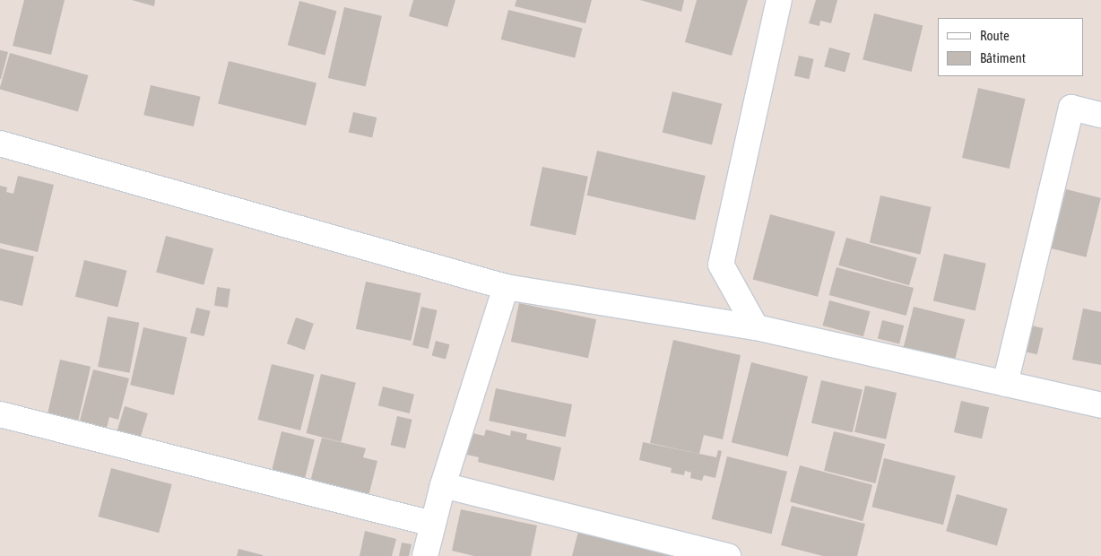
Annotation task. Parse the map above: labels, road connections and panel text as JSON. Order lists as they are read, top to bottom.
{
  "legend": ["Route", "Bâtiment"]
}
